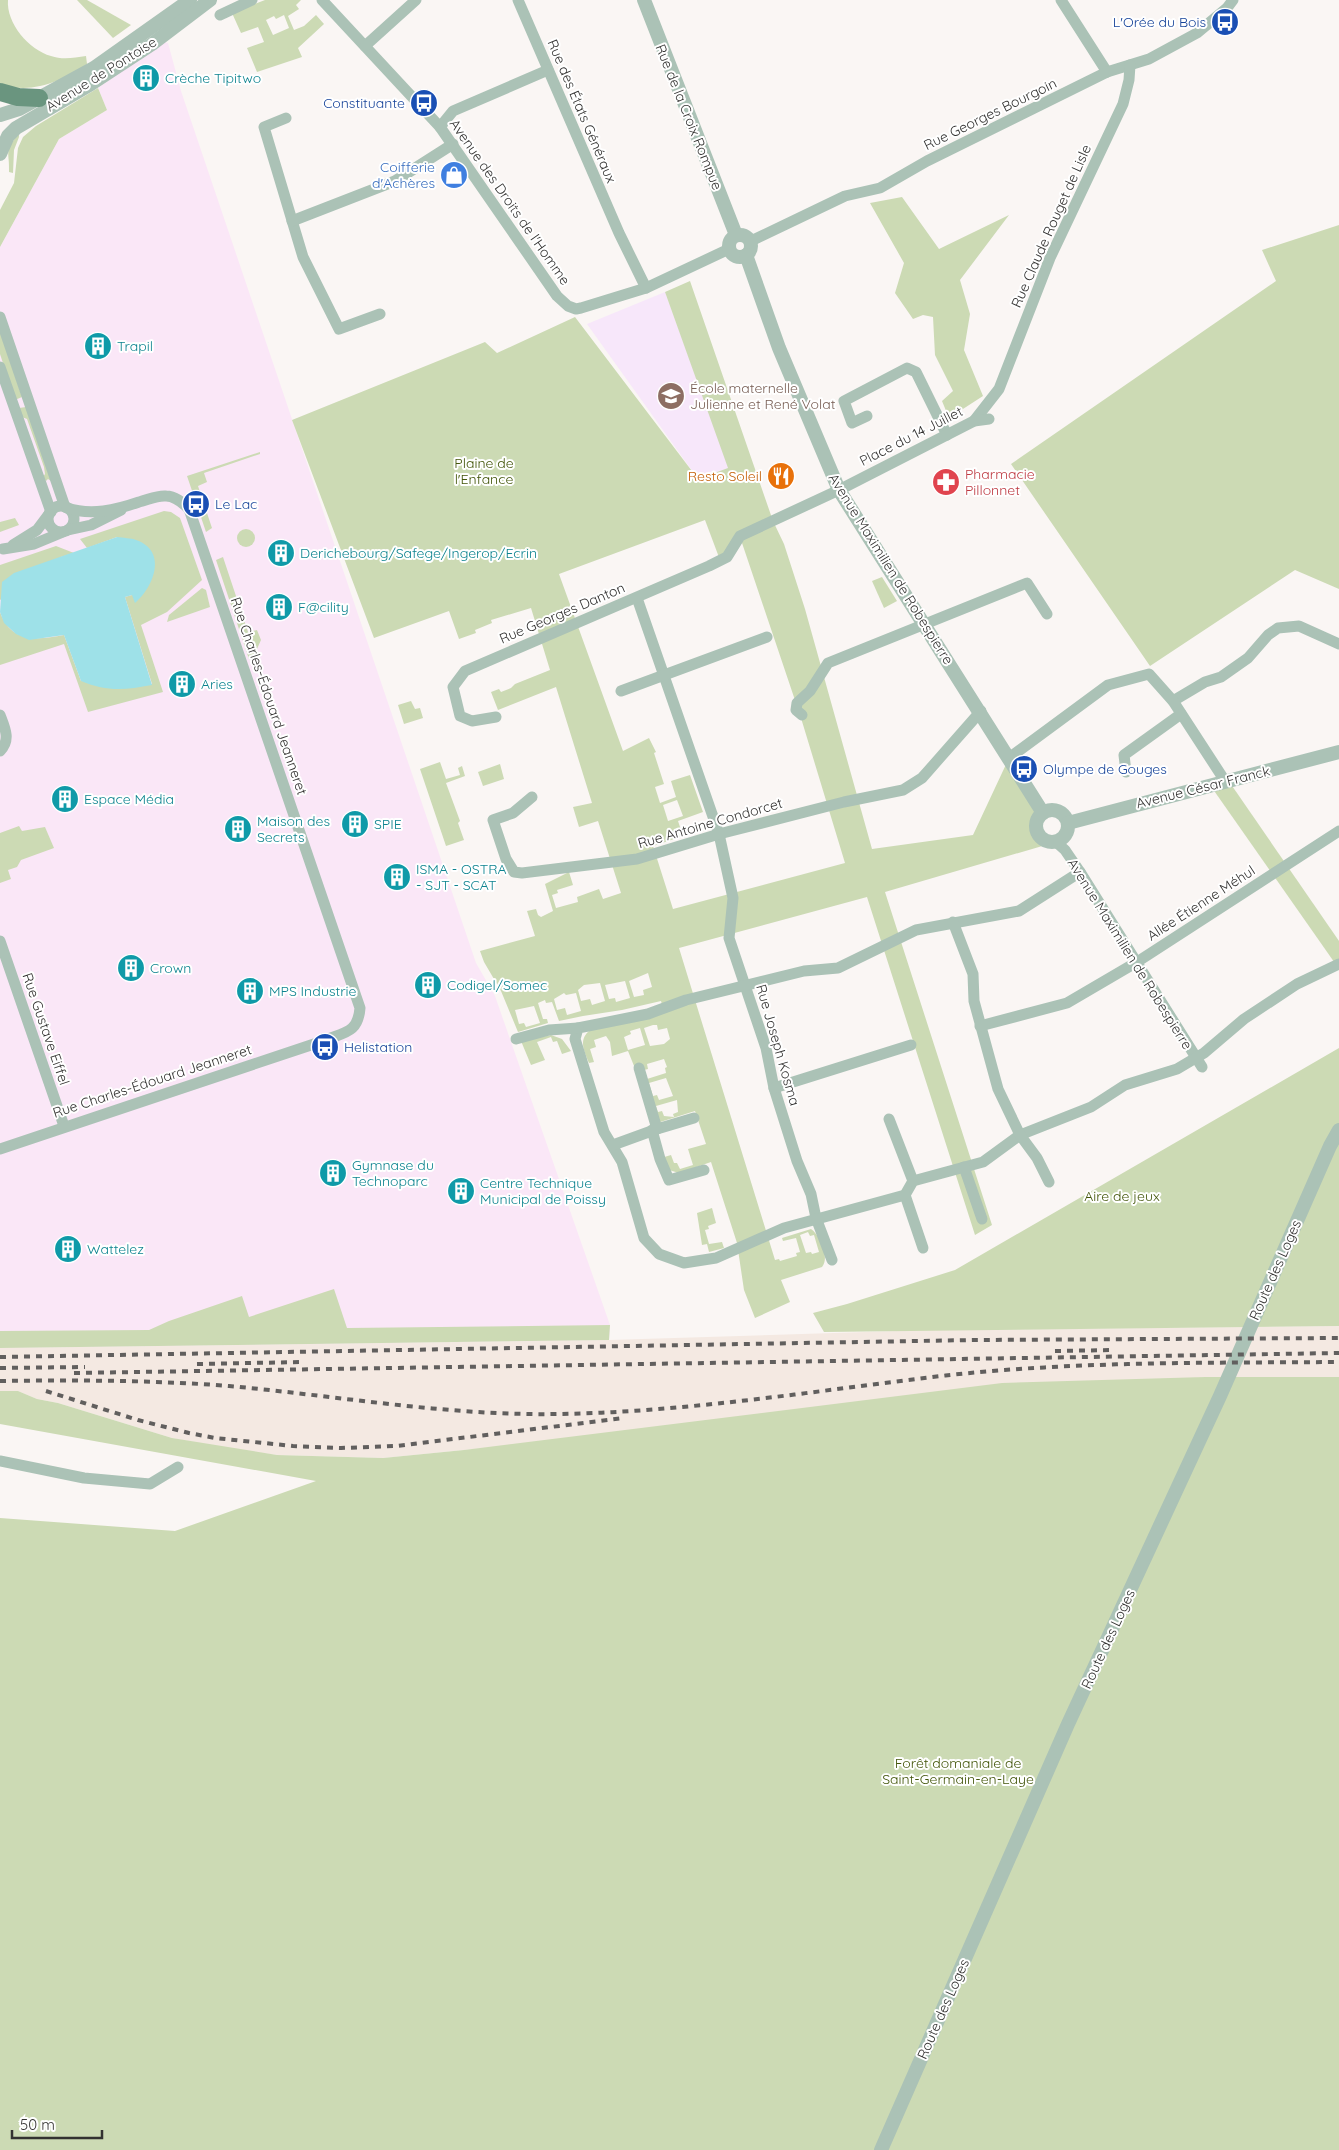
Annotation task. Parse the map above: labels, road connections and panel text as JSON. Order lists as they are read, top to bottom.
{
  "streets": {
    "street": [
      "Avenue de Pontoise",
      "Rue des États Généraux",
      "Rue Georges Bourgoin",
      "Rue de la Croix Rompue",
      "Avenue des Droits de l'Homme",
      "Rue Claude Rouget de Lisle",
      "Place du 14 Juillet",
      "Avenue Maximilien de Robespierre",
      "Rue Georges Danton",
      "Rue Charles-Édouard Jeanneret",
      "Avenue César Franck",
      "Rue Antoine Condorcet",
      "Allée Étienne Méhul",
      "Rue Gustave Eiffel",
      "Rue Joseph Kosma",
      "Route des Loges"
    ]
  },
  "crossings": [
    ["Rue des États Généraux", "Avenue des Droits de l'Homme"],
    ["Rue Georges Bourgoin", "Rue de la Croix Rompue"],
    ["Rue Georges Bourgoin", "Rue Claude Rouget de Lisle"],
    ["Rue Georges Bourgoin", "Avenue Maximilien de Robespierre"],
    ["Rue de la Croix Rompue", "Avenue Maximilien de Robespierre"],
    ["Rue Claude Rouget de Lisle", "Place du 14 Juillet"],
    ["Place du 14 Juillet", "Avenue Maximilien de Robespierre"],
    ["Place du 14 Juillet", "Rue Georges Danton"],
    ["Avenue Maximilien de Robespierre", "Avenue César Franck"],
    ["Avenue Maximilien de Robespierre", "Rue Antoine Condorcet"],
    ["Avenue Maximilien de Robespierre", "Allée Étienne Méhul"],
    ["Rue Georges Danton", "Rue Joseph Kosma"],
    ["Rue Charles-Édouard Jeanneret", "Rue Gustave Eiffel"],
    ["Rue Antoine Condorcet", "Rue Joseph Kosma"]
  ],
  "parks": ["Plaine de l'Enfance", "Aire de jeux", "Forêt domaniale de Saint-Germain-en-Laye"],
  "places": {
    "bus stop": [
      "L'Orée du Bois",
      "Constituante",
      "Le Lac",
      "Olympe de Gouges",
      "Helistation"
    ],
    "building": [
      "Crèche Tipitwo",
      "Trapil",
      "Derichebourg/Safege/Ingerop/Ecrin",
      "F@cility",
      "Aries",
      "Espace Média",
      "SPIE",
      "Maison des Secrets",
      "ISMA - OSTRA - SJT - SCAT",
      "Crown",
      "Codigel/Somec",
      "MPS Industrie",
      "Gymnase du Technoparc",
      "Centre Technique Municipal de Poissy",
      "Wattelez"
    ],
    "shop": ["Coifferie d'Achères"],
    "school or university": ["École maternelle Julienne et René Volat"],
    "restaurant": ["Resto Soleil"],
    "pharmacy": ["Pharmacie Pillonnet"]
  },
  "scale_bar": "50 m"
}
